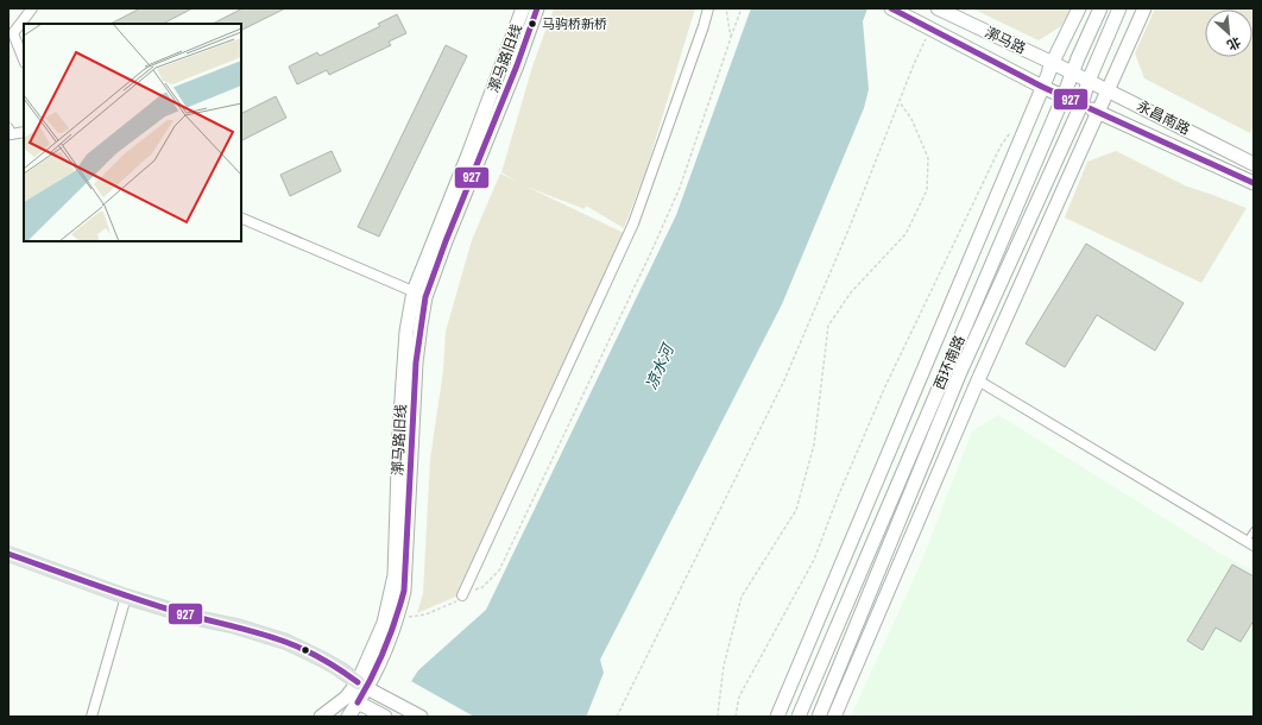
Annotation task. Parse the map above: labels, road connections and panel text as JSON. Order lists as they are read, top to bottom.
{
  "streets": {
    "main road": [
      "漷马路",
      "漷马路旧线",
      "永昌南路",
      "西环南路"
    ]
  },
  "crossings": [
    ["漷马路", "永昌南路"],
    ["漷马路", "西环南路"],
    ["永昌南路", "西环南路"]
  ],
  "water": ["凉水河"],
  "places": ["马驹桥新桥"],
  "lines": ["transit line 927"],
  "north": "bottom right"
}
